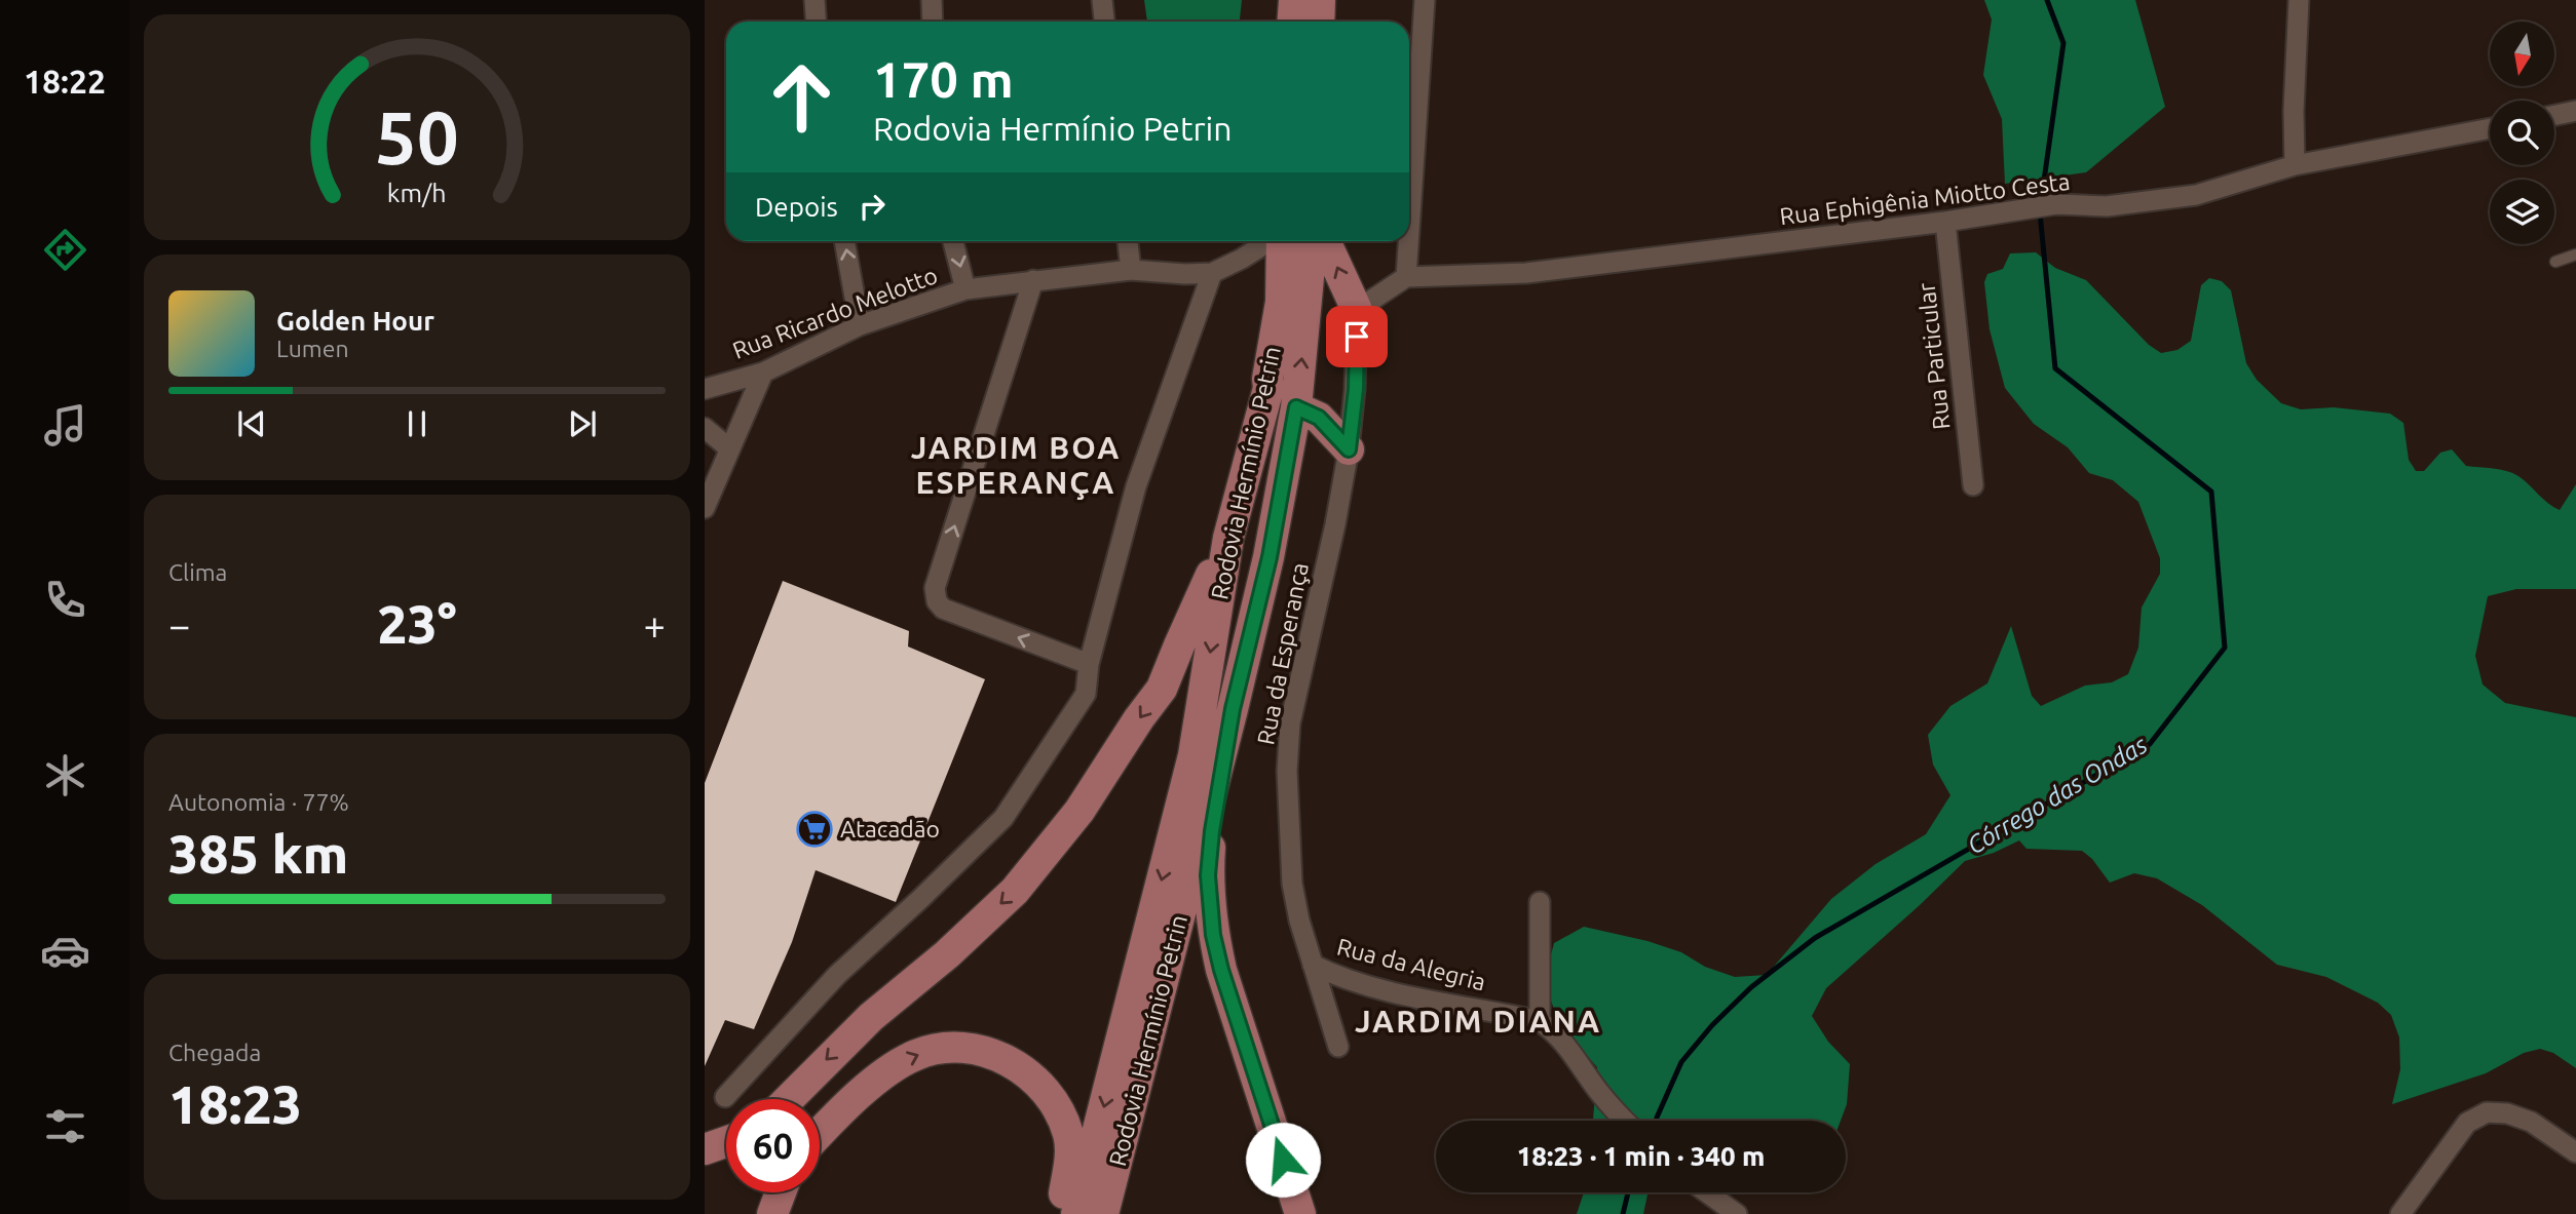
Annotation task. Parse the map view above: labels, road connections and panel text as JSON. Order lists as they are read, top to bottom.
{
  "streets": {
    "main road": ["Rodovia Hermínio Petrin"],
    "street": [
      "Rua Ephigênia Miotto Cesta",
      "Rua Ricardo Melotto",
      "Rua Particular",
      "Rua da Esperança",
      "Rua da Alegria"
    ]
  },
  "crossings": [
    ["Rua Ephigênia Miotto Cesta", "Rua Particular"],
    ["Rua da Esperança", "Rua da Alegria"]
  ],
  "districts": ["JARDIM BOA ESPERANÇA", "JARDIM DIANA"],
  "water": ["Córrego das Ondas"],
  "places": {
    "supermarket": ["Atacadão"]
  },
  "north": "bottom",
  "page": {
    "tabs": "18:22",
    "turn": ["170 m", "Rodovia Hermínio Petrin"],
    "then": "Depois",
    "song": ["Golden Hour", "Lumen"],
    "tile": [
      "Clima",
      ["Autonomia · 77%", "385 km"],
      ["Chegada", "18:23"]
    ],
    "heat": ["−", "23°", "+"],
    "limit": "60",
    "trip": "18:23 · 1 min · 340 m",
    "gauge": ["50", "km/h"]
  }
}
